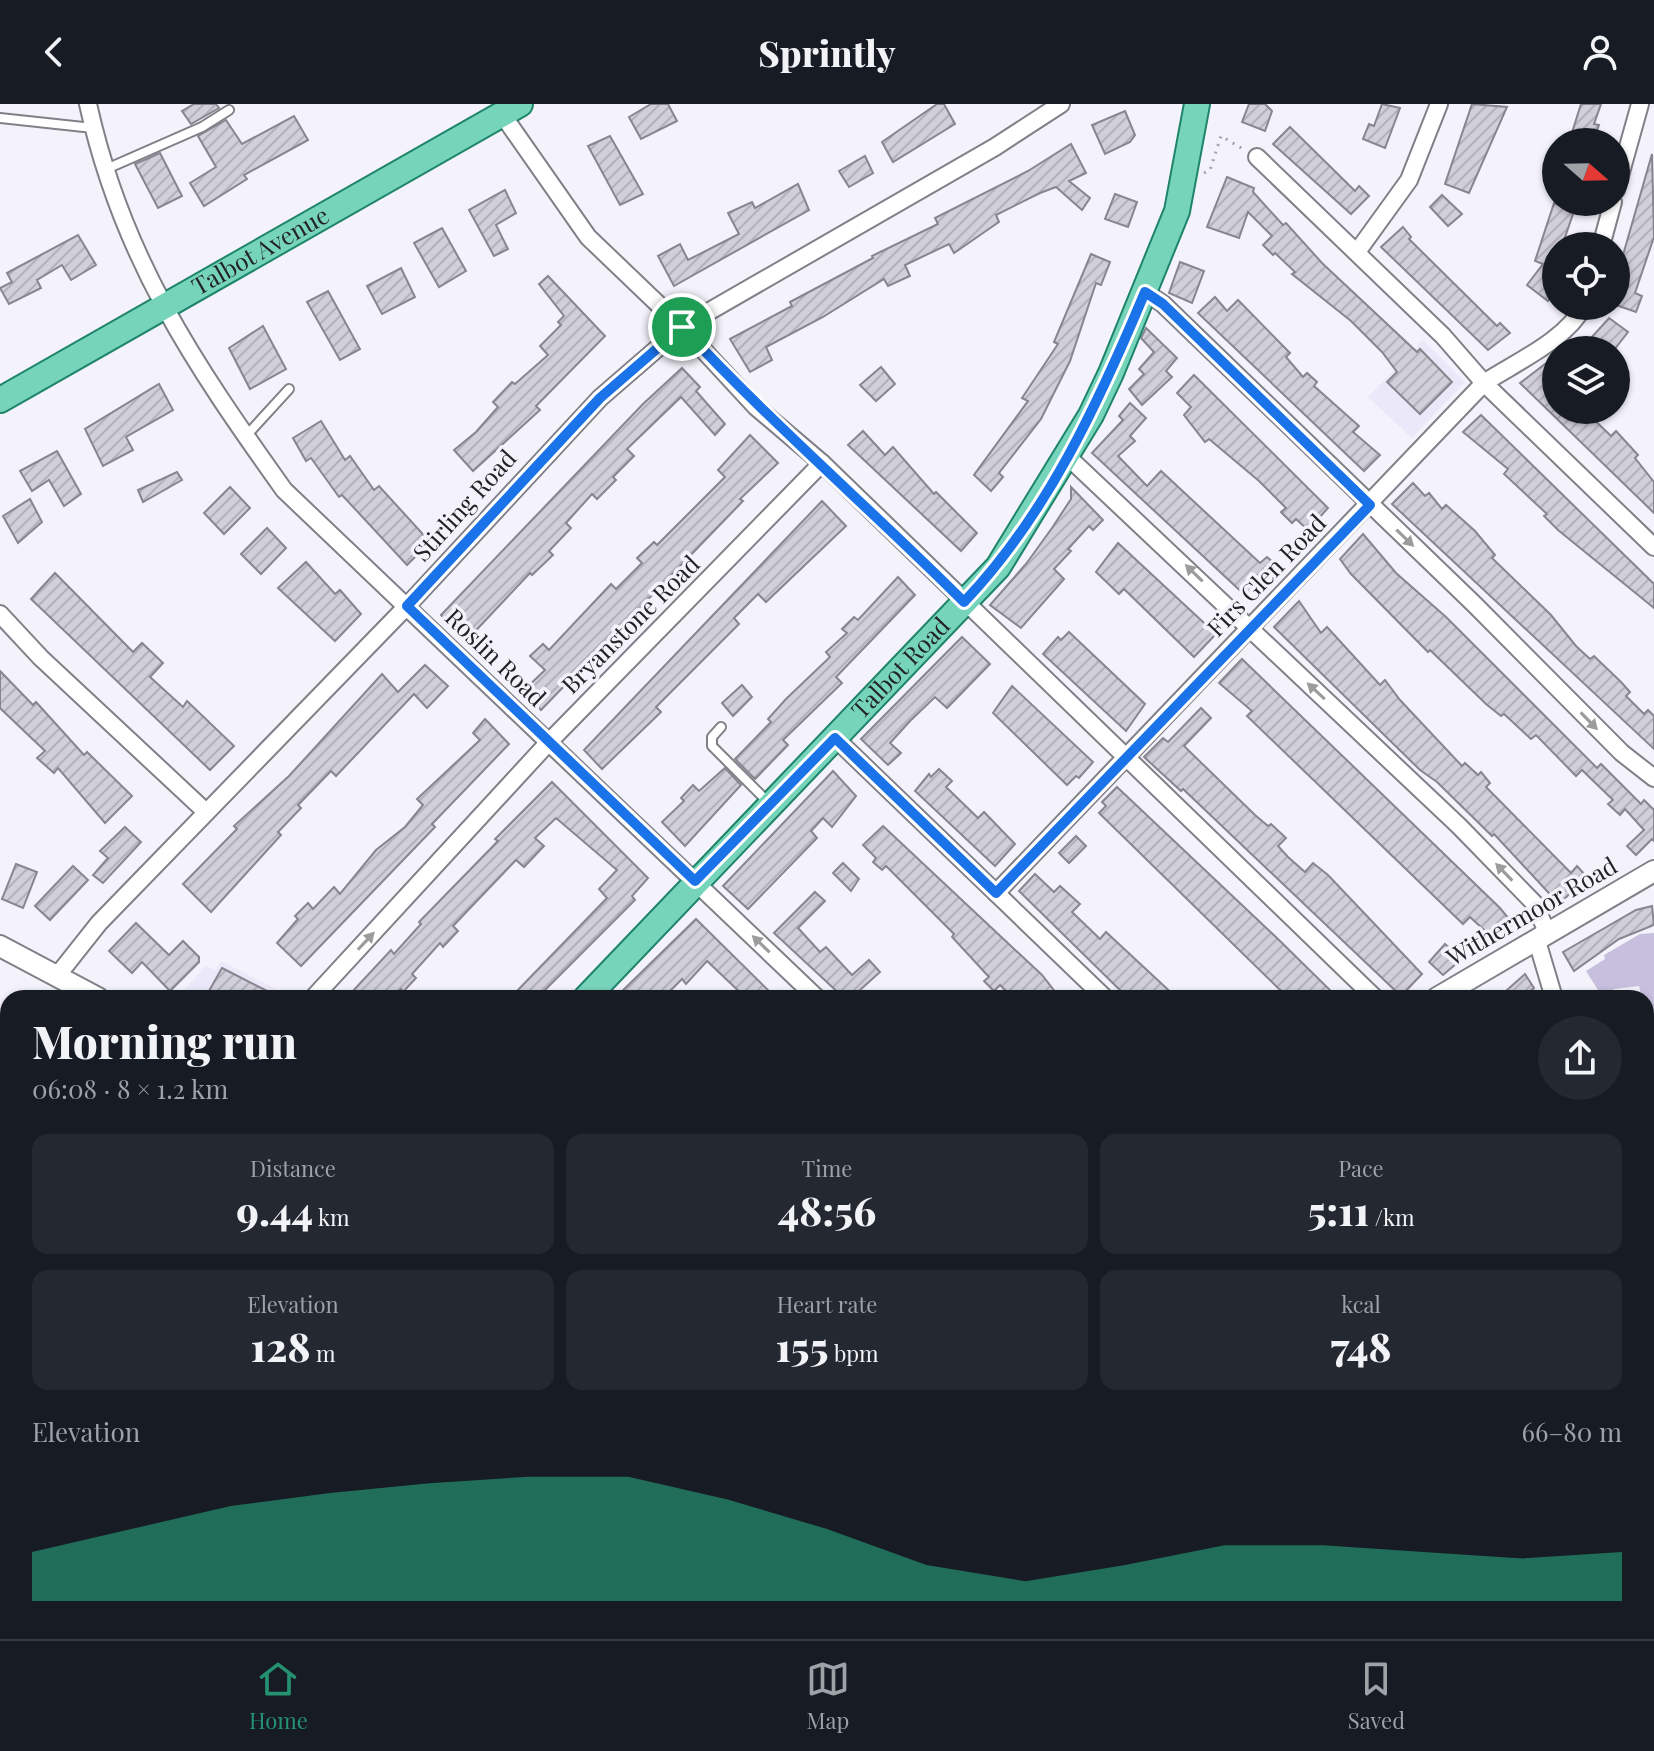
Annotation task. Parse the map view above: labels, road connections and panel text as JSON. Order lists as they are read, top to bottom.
{
  "streets": {
    "main road": ["Talbot Avenue", "Talbot Road"],
    "street": [
      "Stirling Road",
      "Firs Glen Road",
      "Bryanstone Road",
      "Roslin Road",
      "Withermoor Road"
    ]
  },
  "crossings": [
    ["Talbot Avenue", "Roslin Road"],
    ["Stirling Road", "Roslin Road"],
    ["Bryanstone Road", "Roslin Road"],
    ["Roslin Road", "Talbot Road"]
  ],
  "one_way": ["Bryanstone Road"],
  "north": "right",
  "page": {
    "header": "Sprintly",
    "heading": ["Morning run", "06:08 · 8 × 1.2 km"],
    "stats": [
      ["Distance", "9.44 km"],
      ["Time", "48:56"],
      ["Pace", "5:11 /km"],
      ["Elevation", "128 m"],
      ["Heart rate", "155 bpm"],
      ["kcal", "748"]
    ],
    "chart": ["Elevation", "66–80 m"],
    "tabs": ["Home", "Map", "Saved"]
  }
}
